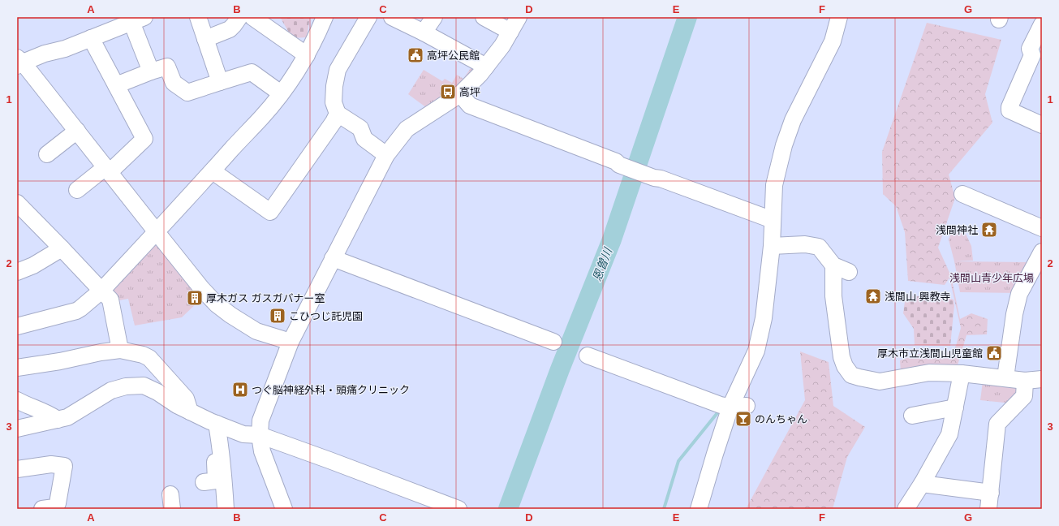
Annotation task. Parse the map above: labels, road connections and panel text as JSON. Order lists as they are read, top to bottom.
{
  "water": ["恩曽川"],
  "parks": ["浅間山青少年広場"],
  "places": {
    "public building": ["高坪公民館", "厚木市立浅間山児童館"],
    "bus stop": ["高坪"],
    "temple": ["浅間神社", "浅間山 興教寺"],
    "building": ["厚木ガス ガスガバナー室", "こひつじ託児園"],
    "hospital": ["つぐ脳神経外科・頭痛クリニック"],
    "bar": ["のんちゃん"]
  },
  "grid": {
    "columns": [
      "A",
      "B",
      "C",
      "D",
      "E",
      "F",
      "G"
    ],
    "rows": ["1", "2", "3"]
  }
}
